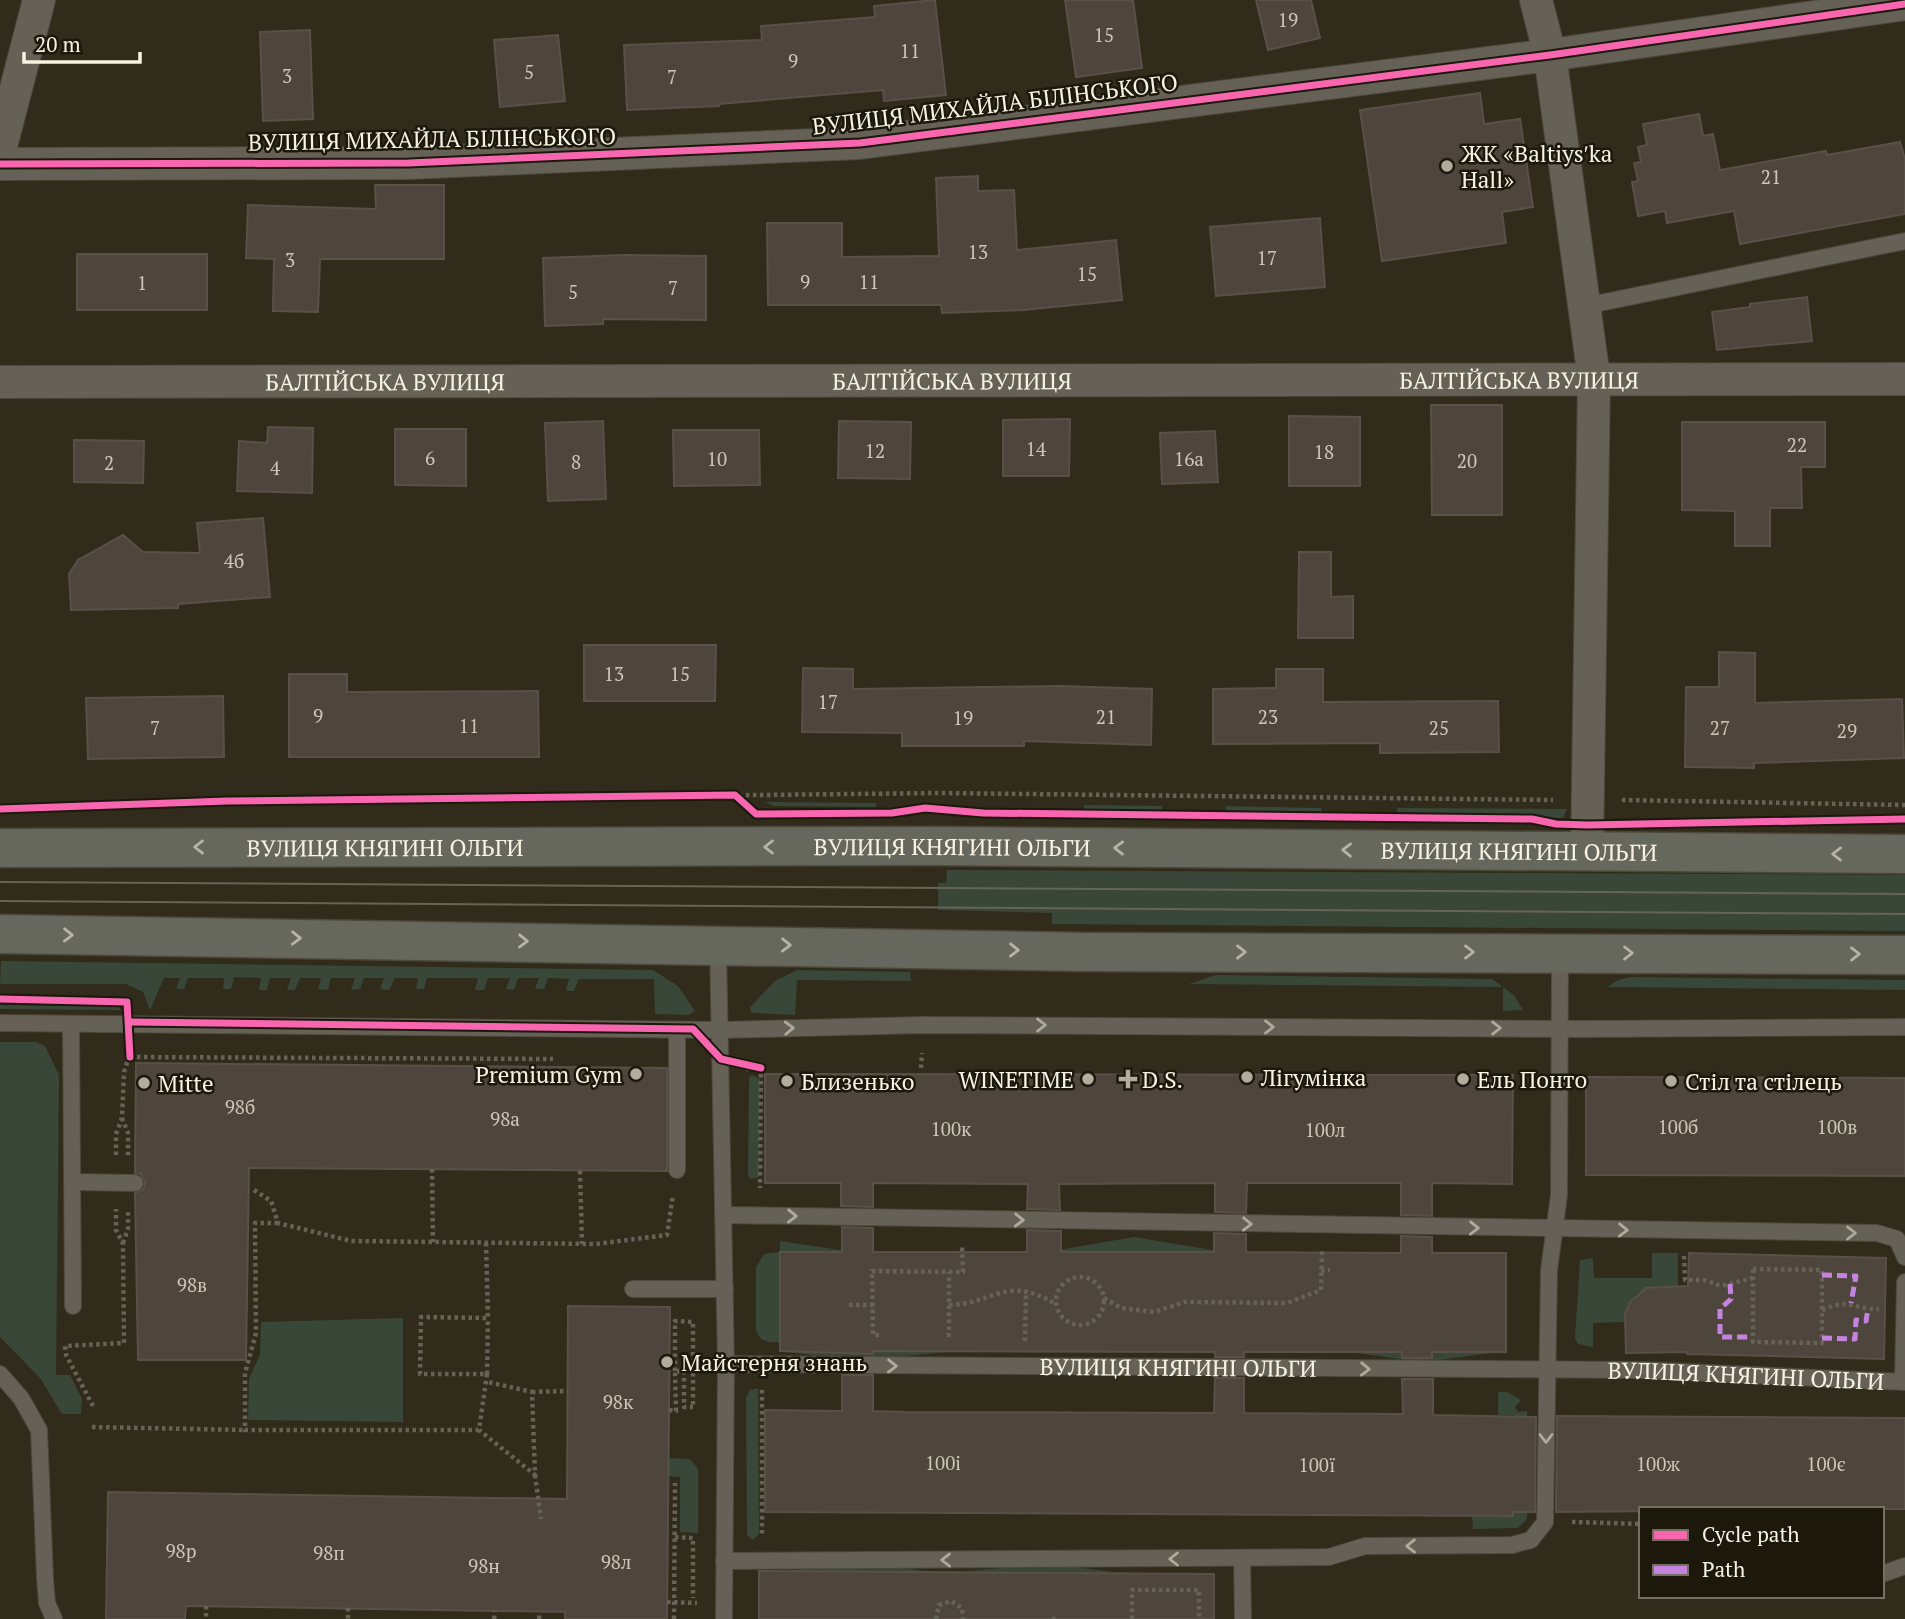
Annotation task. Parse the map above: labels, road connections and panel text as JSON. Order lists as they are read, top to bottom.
{
  "streets": {
    "main road": ["ВУЛИЦЯ КНЯГИНІ ОЛЬГИ"],
    "street": ["ВУЛИЦЯ МИХАЙЛА БІЛІНСЬКОГО", "БАЛТІЙСЬКА ВУЛИЦЯ"]
  },
  "places": {
    "other": [
      "ЖК «Baltiysʹka Hall»",
      "Premium Gym",
      "Лігумінка",
      "WINETIME",
      "Ель Понто",
      "Близенько",
      "Стіл та стілець",
      "Mitte",
      "Майстерня знань"
    ],
    "health": ["D.S."]
  },
  "house_numbers": [
    "19",
    "15",
    "11",
    "9",
    "5",
    "3",
    "7",
    "21",
    "13",
    "17",
    "3",
    "15",
    "9",
    "11",
    "1",
    "7",
    "5",
    "22",
    "14",
    "12",
    "18",
    "6",
    "10",
    "16а",
    "20",
    "8",
    "2",
    "4",
    "4б",
    "13",
    "15",
    "17",
    "9",
    "21",
    "23",
    "19",
    "11",
    "7",
    "25",
    "27",
    "29",
    "98б",
    "98а",
    "100б",
    "100в",
    "100к",
    "100л",
    "98в",
    "98к",
    "100і",
    "100ж",
    "100є",
    "100ї",
    "98р",
    "98п",
    "98л",
    "98н"
  ],
  "legend": ["Cycle path", "Path"],
  "scale_bar": "20 m"
}
